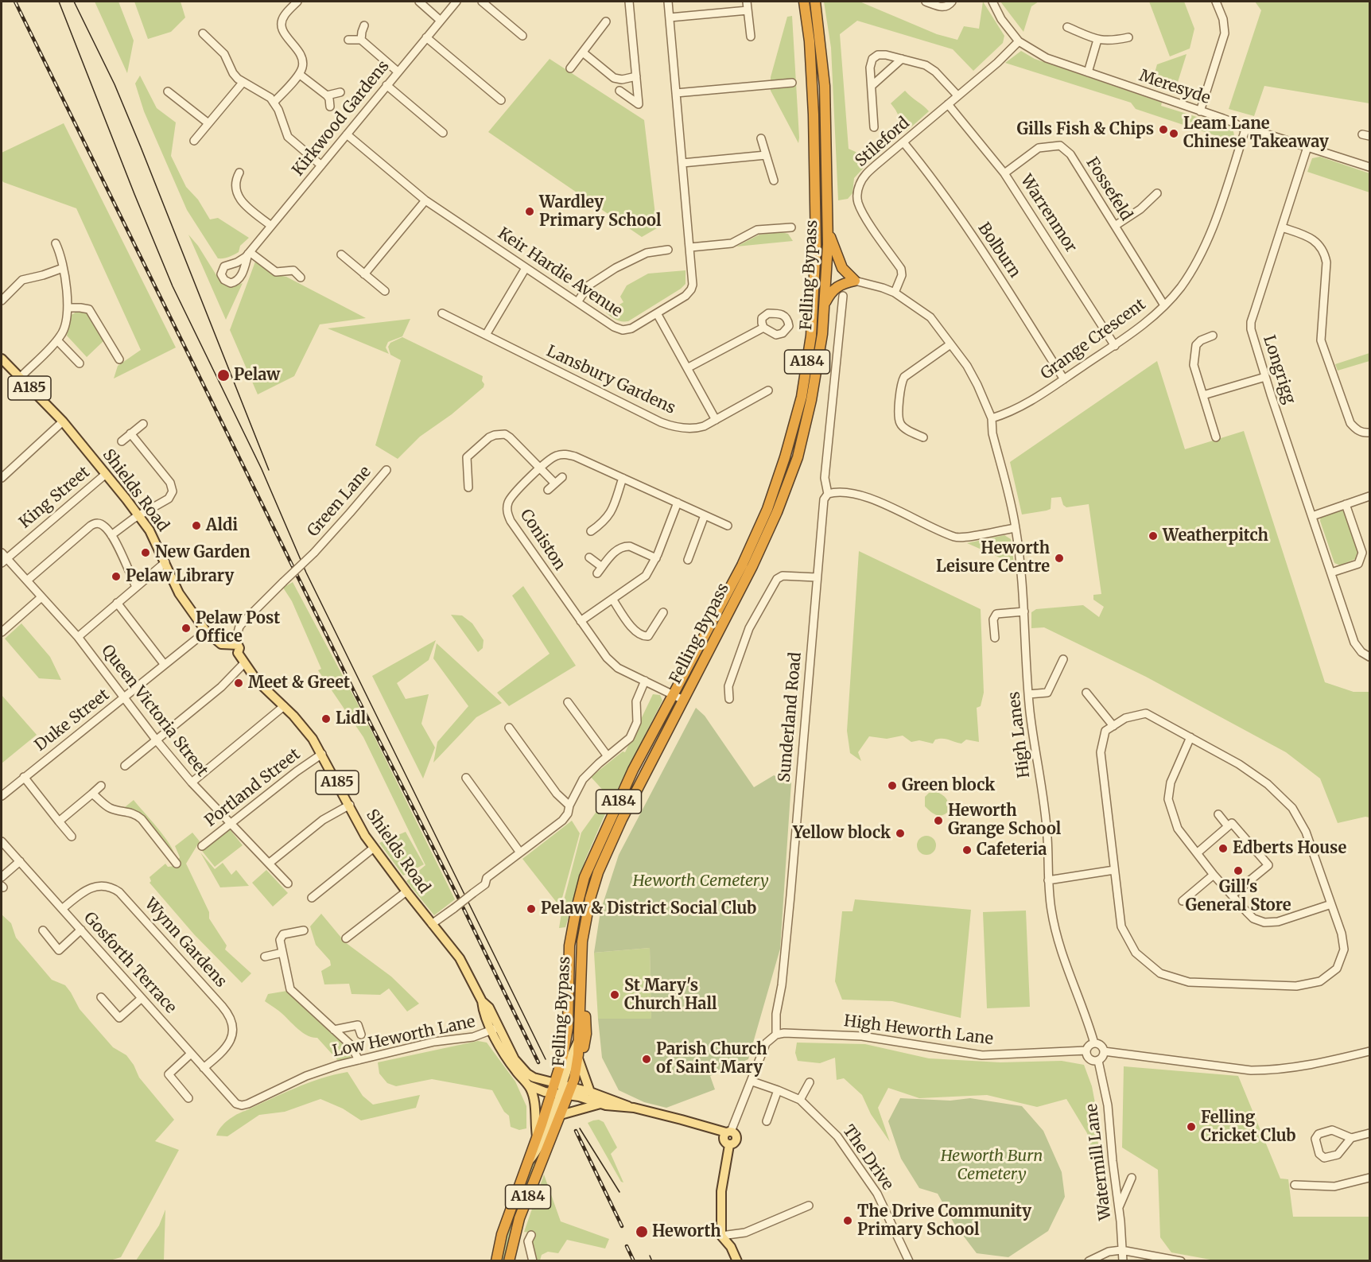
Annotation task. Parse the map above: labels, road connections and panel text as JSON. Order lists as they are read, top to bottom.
{
  "streets": {
    "highway": ["Felling Bypass", "A184"],
    "main road": ["A185", "Shields Road"],
    "street": [
      "Meresyde",
      "Kirkwood Gardens",
      "Stileford",
      "Fossefeld",
      "Warrenmor",
      "Bolburn",
      "Keir Hardie Avenue",
      "Grange Crescent",
      "Longrigg",
      "Lansbury Gardens",
      "King Street",
      "Green Lane",
      "Coniston",
      "Queen Victoria Street",
      "Sunderland Road",
      "Duke Street",
      "High Lanes",
      "Portland Street",
      "Wynn Gardens",
      "Gosforth Terrace",
      "High Heworth Lane",
      "Low Heworth Lane",
      "The Drive",
      "Watermill Lane"
    ]
  },
  "crossings": [
    ["Meresyde", "Stileford"],
    ["Meresyde", "Grange Crescent"],
    ["Meresyde", "Longrigg"],
    ["Kirkwood Gardens", "Keir Hardie Avenue"],
    ["Stileford", "Warrenmor"],
    ["Stileford", "Bolburn"],
    ["Stileford", "High Lanes"],
    ["Fossefeld", "Warrenmor"],
    ["Fossefeld", "Grange Crescent"],
    ["Warrenmor", "Grange Crescent"],
    ["Bolburn", "Grange Crescent"],
    ["Felling Bypass", "A185"],
    ["Felling Bypass", "Coniston"],
    ["Grange Crescent", "High Lanes"],
    ["A185", "Shields Road"],
    ["A185", "Low Heworth Lane"],
    ["Shields Road", "King Street"],
    ["Shields Road", "Green Lane"],
    ["Shields Road", "Duke Street"],
    ["Shields Road", "Portland Street"],
    ["Shields Road", "Low Heworth Lane"],
    ["King Street", "Queen Victoria Street"],
    ["Queen Victoria Street", "Duke Street"],
    ["Queen Victoria Street", "Portland Street"],
    ["Sunderland Road", "High Heworth Lane"],
    ["High Lanes", "High Heworth Lane"],
    ["High Lanes", "Watermill Lane"],
    ["Wynn Gardens", "Gosforth Terrace"],
    ["Gosforth Terrace", "Low Heworth Lane"],
    ["High Heworth Lane", "Watermill Lane"]
  ],
  "parks": ["Heworth Cemetery", "Heworth Burn Cemetery"],
  "places": [
    "Gills Fish & Chips",
    "Leam Lane Chinese Takeaway",
    "Wardley Primary School",
    "Pelaw",
    "Aldi",
    "Weatherpitch",
    "New Garden",
    "Heworth Leisure Centre",
    "Pelaw Library",
    "Pelaw Post Office",
    "Meet & Greet",
    "Lidl",
    "Green block",
    "Heworth Grange School",
    "Yellow block",
    "Edberts House",
    "Cafeteria",
    "Gill's General Store",
    "Pelaw & District Social Club",
    "St Mary's Church Hall",
    "Parish Church of Saint Mary",
    "Felling Cricket Club",
    "The Drive Community Primary School",
    "Heworth"
  ]
}
